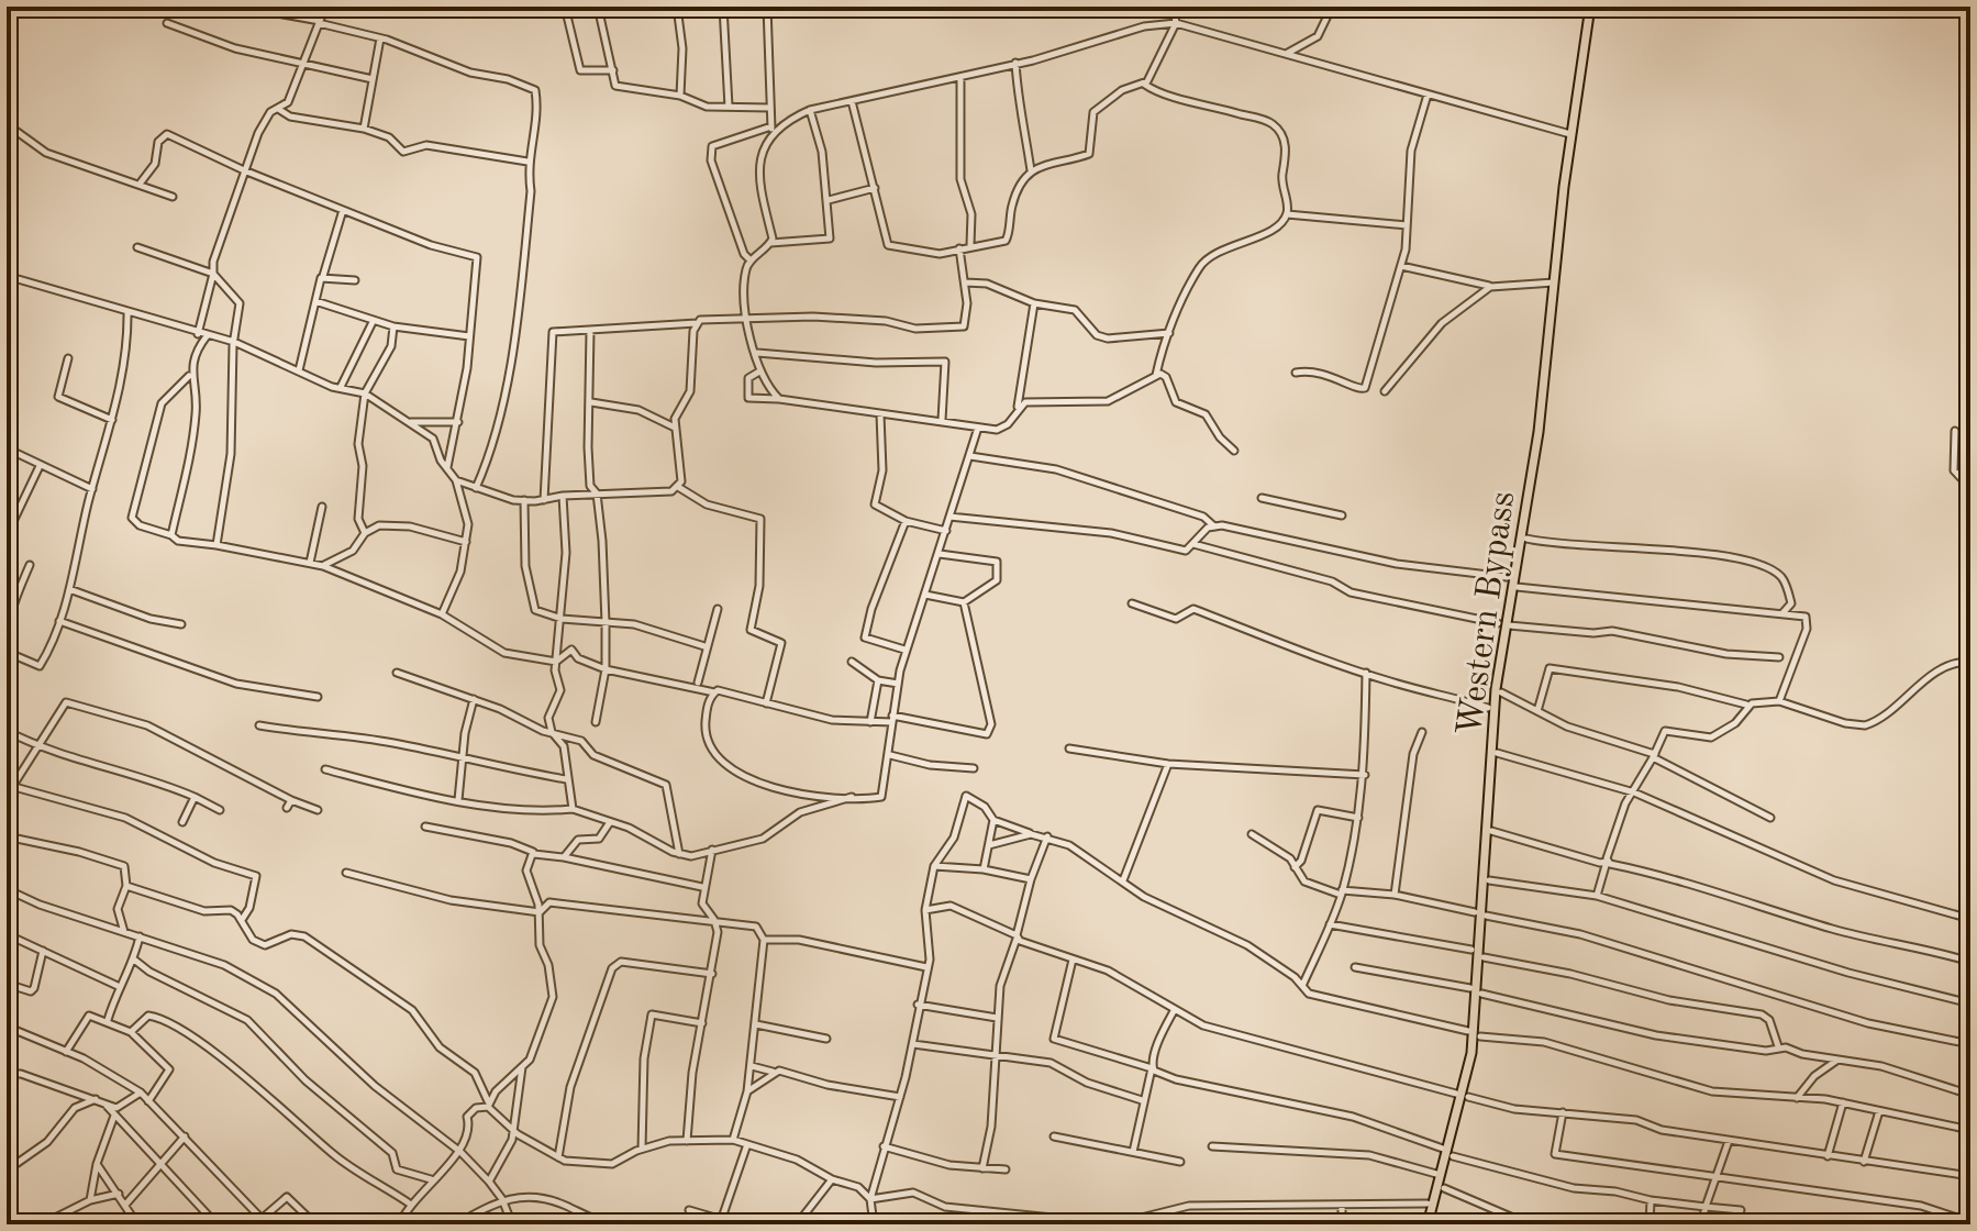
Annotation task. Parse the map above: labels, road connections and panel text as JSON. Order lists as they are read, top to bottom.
{
  "streets": {
    "main road": ["Western Bypass"]
  }
}
